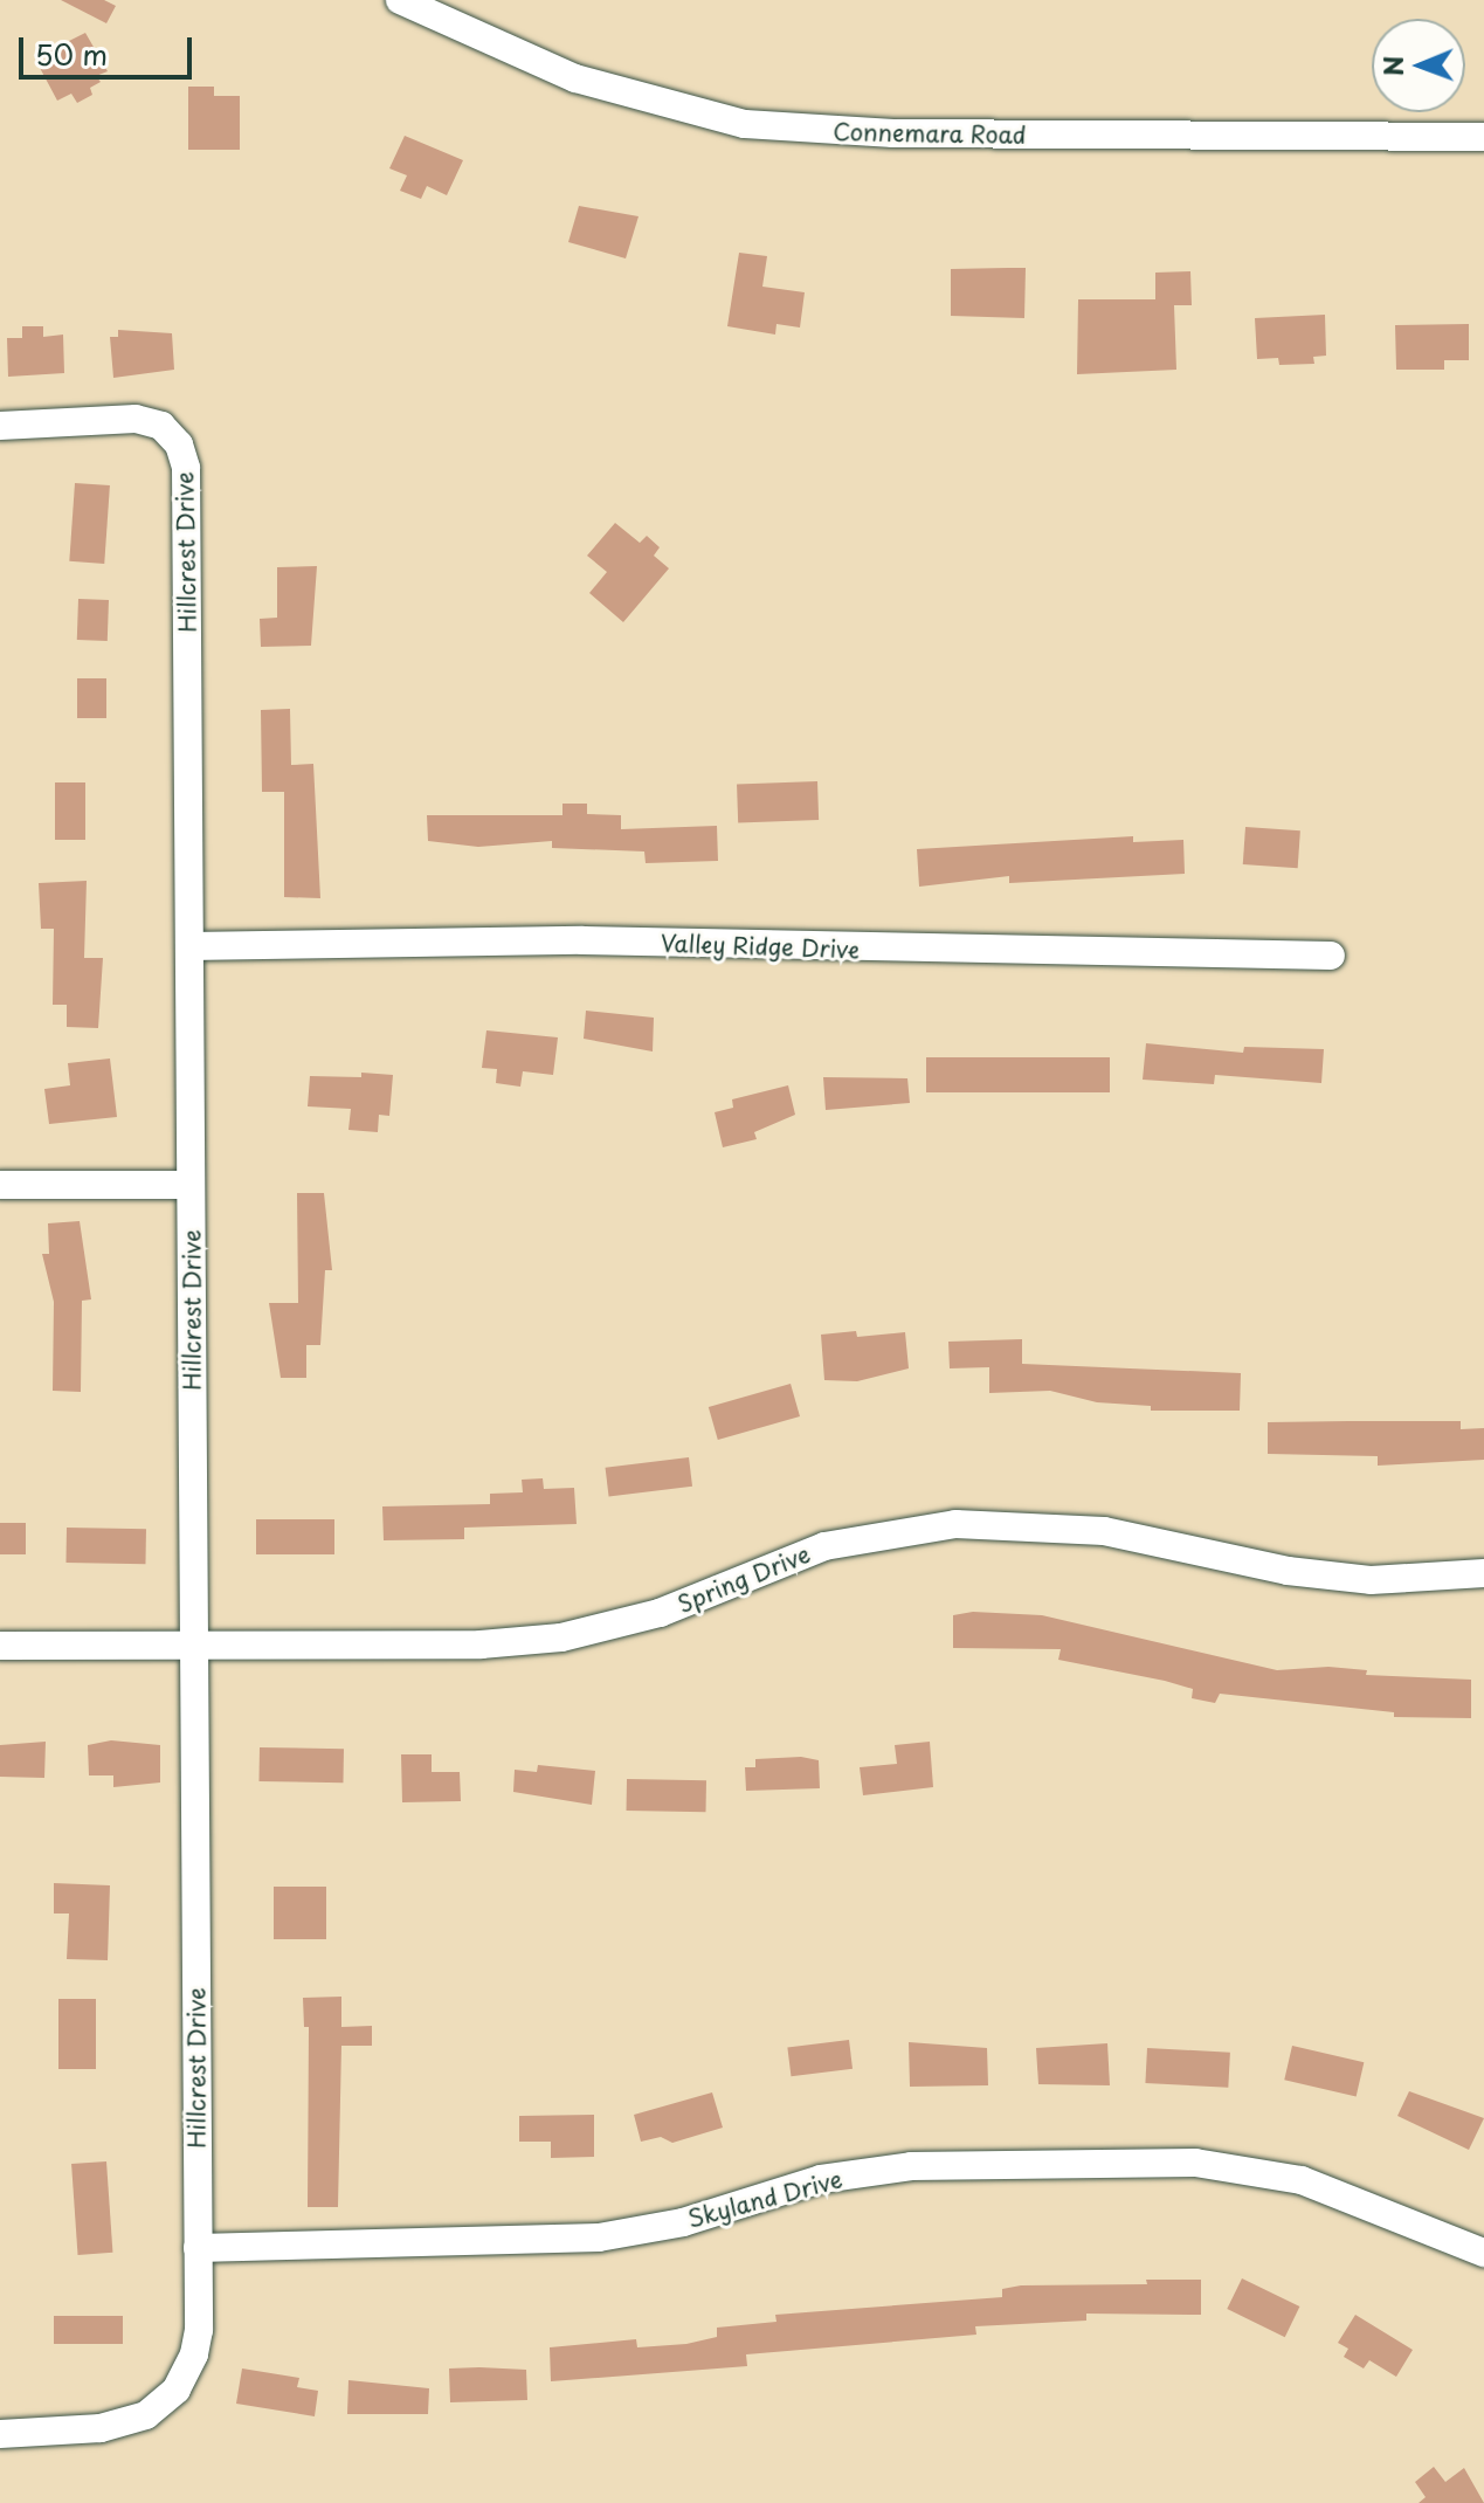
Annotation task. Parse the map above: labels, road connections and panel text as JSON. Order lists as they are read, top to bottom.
{
  "streets": {
    "street": [
      "Connemara Road",
      "Hillcrest Drive",
      "Valley Ridge Drive",
      "Spring Drive",
      "Skyland Drive"
    ]
  },
  "crossings": [
    ["Hillcrest Drive", "Valley Ridge Drive"],
    ["Hillcrest Drive", "Spring Drive"],
    ["Hillcrest Drive", "Skyland Drive"]
  ],
  "scale_bar": "50 m",
  "north": "left"
}
